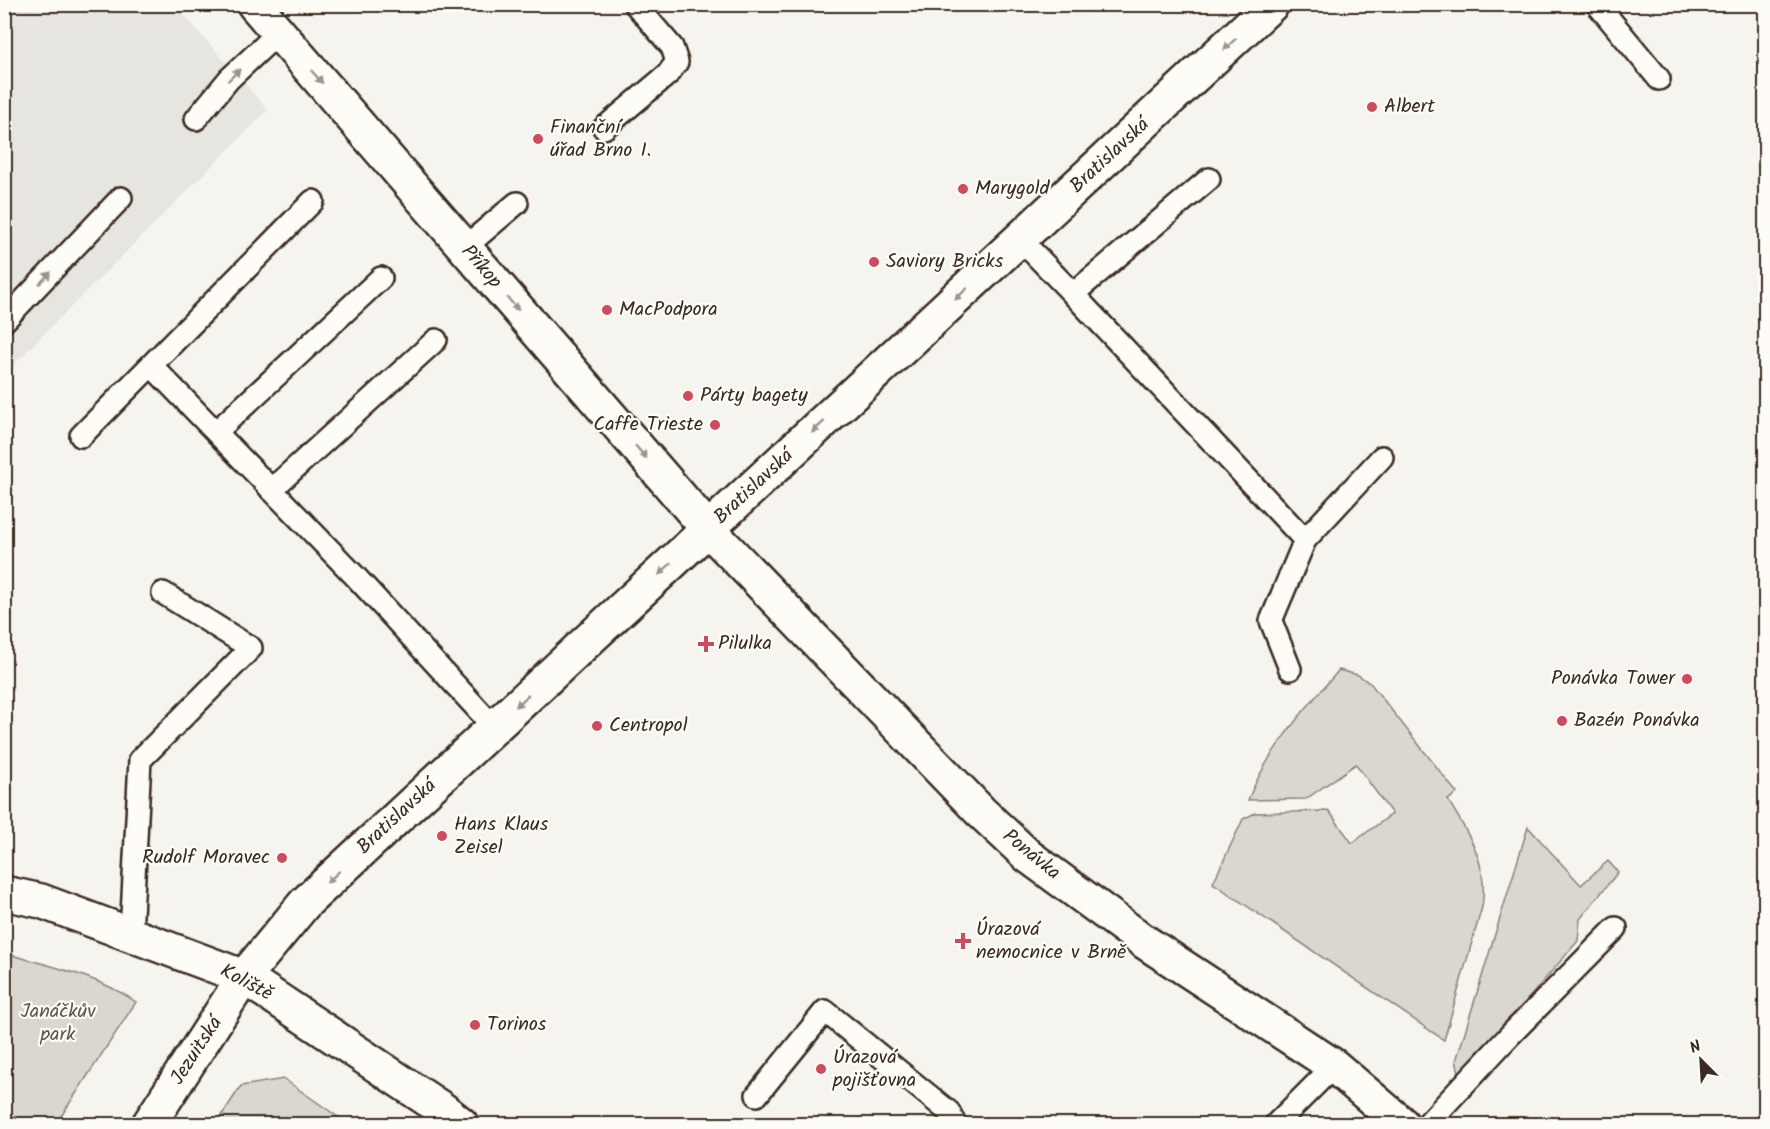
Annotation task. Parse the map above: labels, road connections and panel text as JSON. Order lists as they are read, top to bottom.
{
  "streets": {
    "street": [
      "Bratislavská",
      "Příkop",
      "Ponávka",
      "Koliště",
      "Jezuitská"
    ]
  },
  "crossings": [
    ["Bratislavská", "Příkop"],
    ["Bratislavská", "Ponávka"],
    ["Bratislavská", "Koliště"],
    ["Bratislavská", "Jezuitská"],
    ["Příkop", "Ponávka"],
    ["Koliště", "Jezuitská"]
  ],
  "one_way": ["Bratislavská", "Příkop"],
  "parks": ["Janáčkův park"],
  "places": {
    "other": [
      "Albert",
      "Finanční úřad Brno I.",
      "Marygold",
      "Saviory Bricks",
      "MacPodpora",
      "Párty bagety",
      "Caffe Trieste",
      "Ponávka Tower",
      "Bazén Ponávka",
      "Centropol",
      "Hans Klaus Zeisel",
      "Rudolf Moravec",
      "Torinos",
      "Úrazová pojišťovna"
    ],
    "health": ["Pilulka", "Úrazová nemocnice v Brně"]
  },
  "north": "top left"
}
